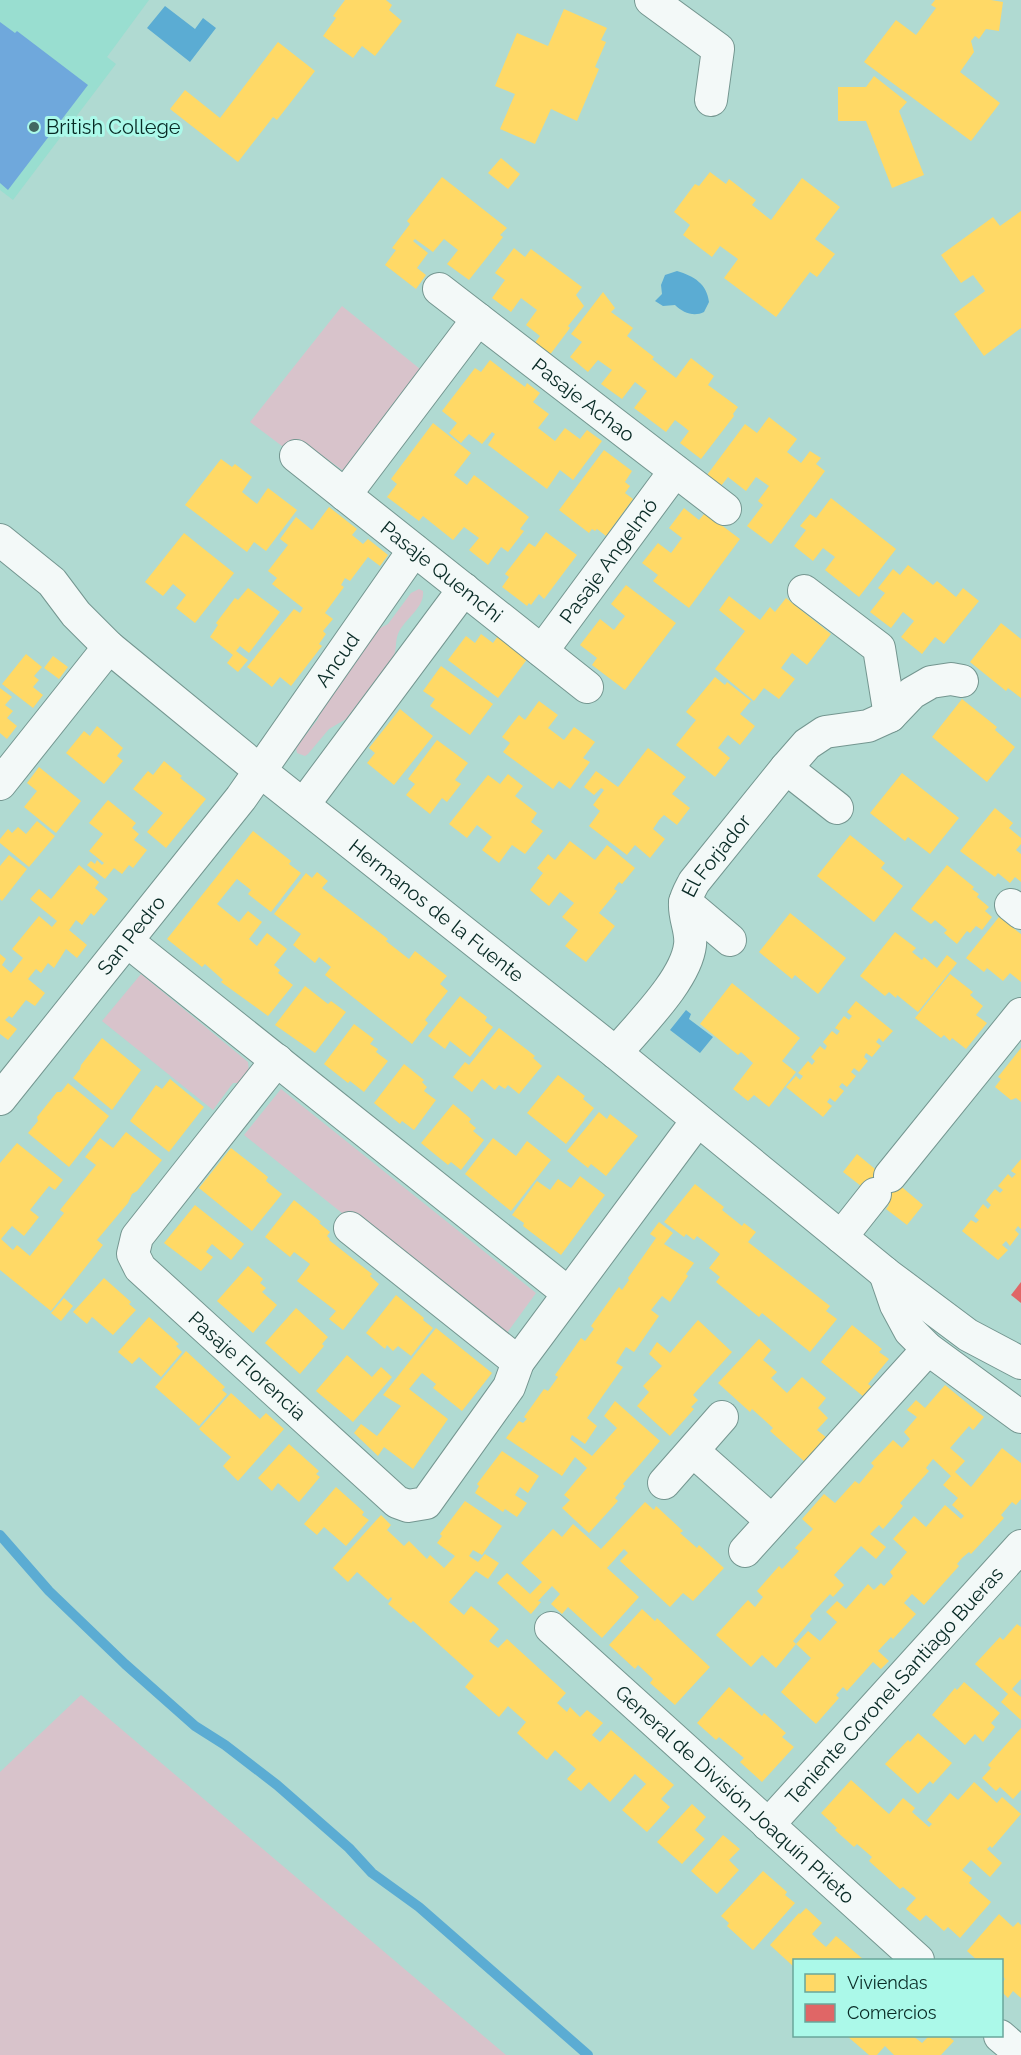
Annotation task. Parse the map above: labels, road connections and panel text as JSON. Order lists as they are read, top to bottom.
{
  "streets": {
    "street": [
      "Pasaje Achao",
      "Pasaje Angelmó",
      "Pasaje Quemchi",
      "Ancud",
      "El Forjador",
      "Hermanos de la Fuente",
      "San Pedro",
      "Pasaje Florencia",
      "Teniente Coronel Santiago Bueras",
      "General de División Joaquín Prieto"
    ]
  },
  "crossings": [
    ["Pasaje Achao", "Pasaje Angelmó"],
    ["Pasaje Angelmó", "Pasaje Quemchi"],
    ["Pasaje Quemchi", "Ancud"],
    ["Ancud", "Hermanos de la Fuente"],
    ["Ancud", "San Pedro"],
    ["El Forjador", "Hermanos de la Fuente"],
    ["Hermanos de la Fuente", "San Pedro"],
    ["Hermanos de la Fuente", "Pasaje Florencia"],
    ["Teniente Coronel Santiago Bueras", "General de División Joaquín Prieto"]
  ],
  "places": ["British College"],
  "legend": ["Viviendas", "Comercios"]
}
